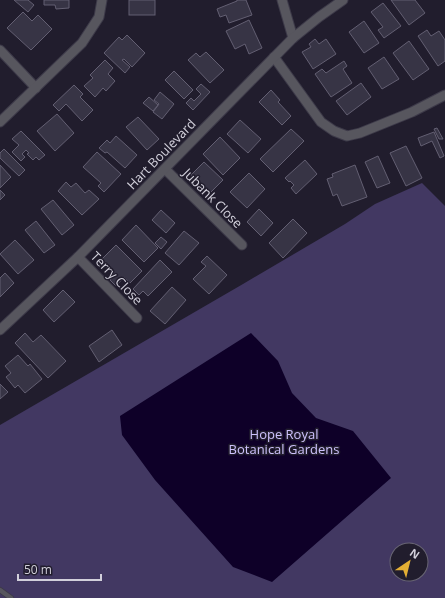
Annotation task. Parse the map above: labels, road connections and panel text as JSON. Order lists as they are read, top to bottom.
{
  "streets": {
    "street": ["Hart Boulevard", "Jubank Close", "Terry Close"]
  },
  "crossings": [
    ["Hart Boulevard", "Jubank Close"],
    ["Hart Boulevard", "Terry Close"]
  ],
  "parks": ["Hope Royal Botanical Gardens"],
  "scale_bar": "50 m",
  "north": "top right"
}
